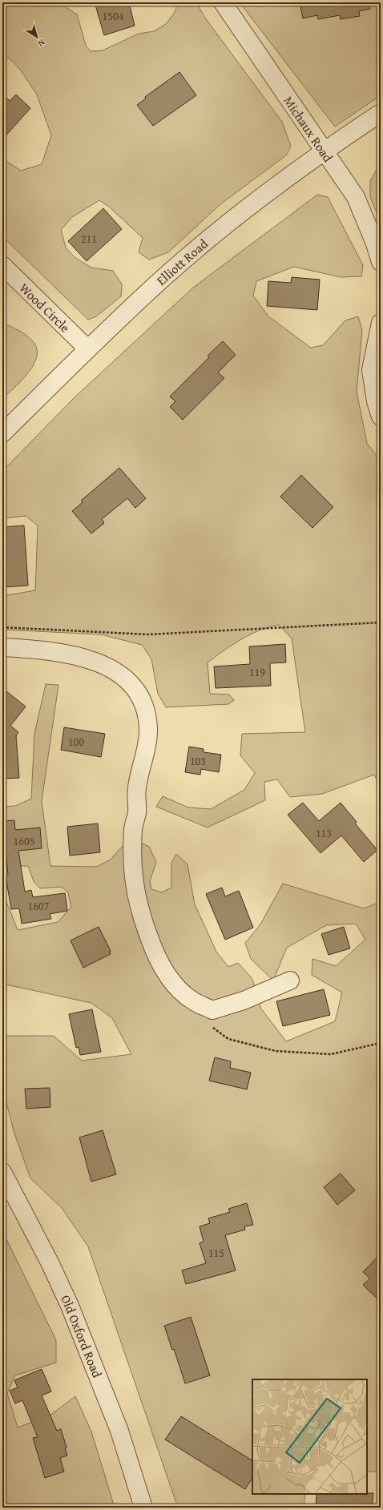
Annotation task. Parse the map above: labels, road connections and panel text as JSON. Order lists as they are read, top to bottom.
{
  "streets": {
    "street": [
      "Michaux Road",
      "Elliott Road",
      "Wood Circle",
      "Old Oxford Road"
    ]
  },
  "crossings": [
    ["Michaux Road", "Elliott Road"],
    ["Elliott Road", "Wood Circle"]
  ],
  "house_numbers": [
    "1504",
    "211",
    "119",
    "100",
    "103",
    "113",
    "1605",
    "1607",
    "115"
  ],
  "north": "bottom right"
}
